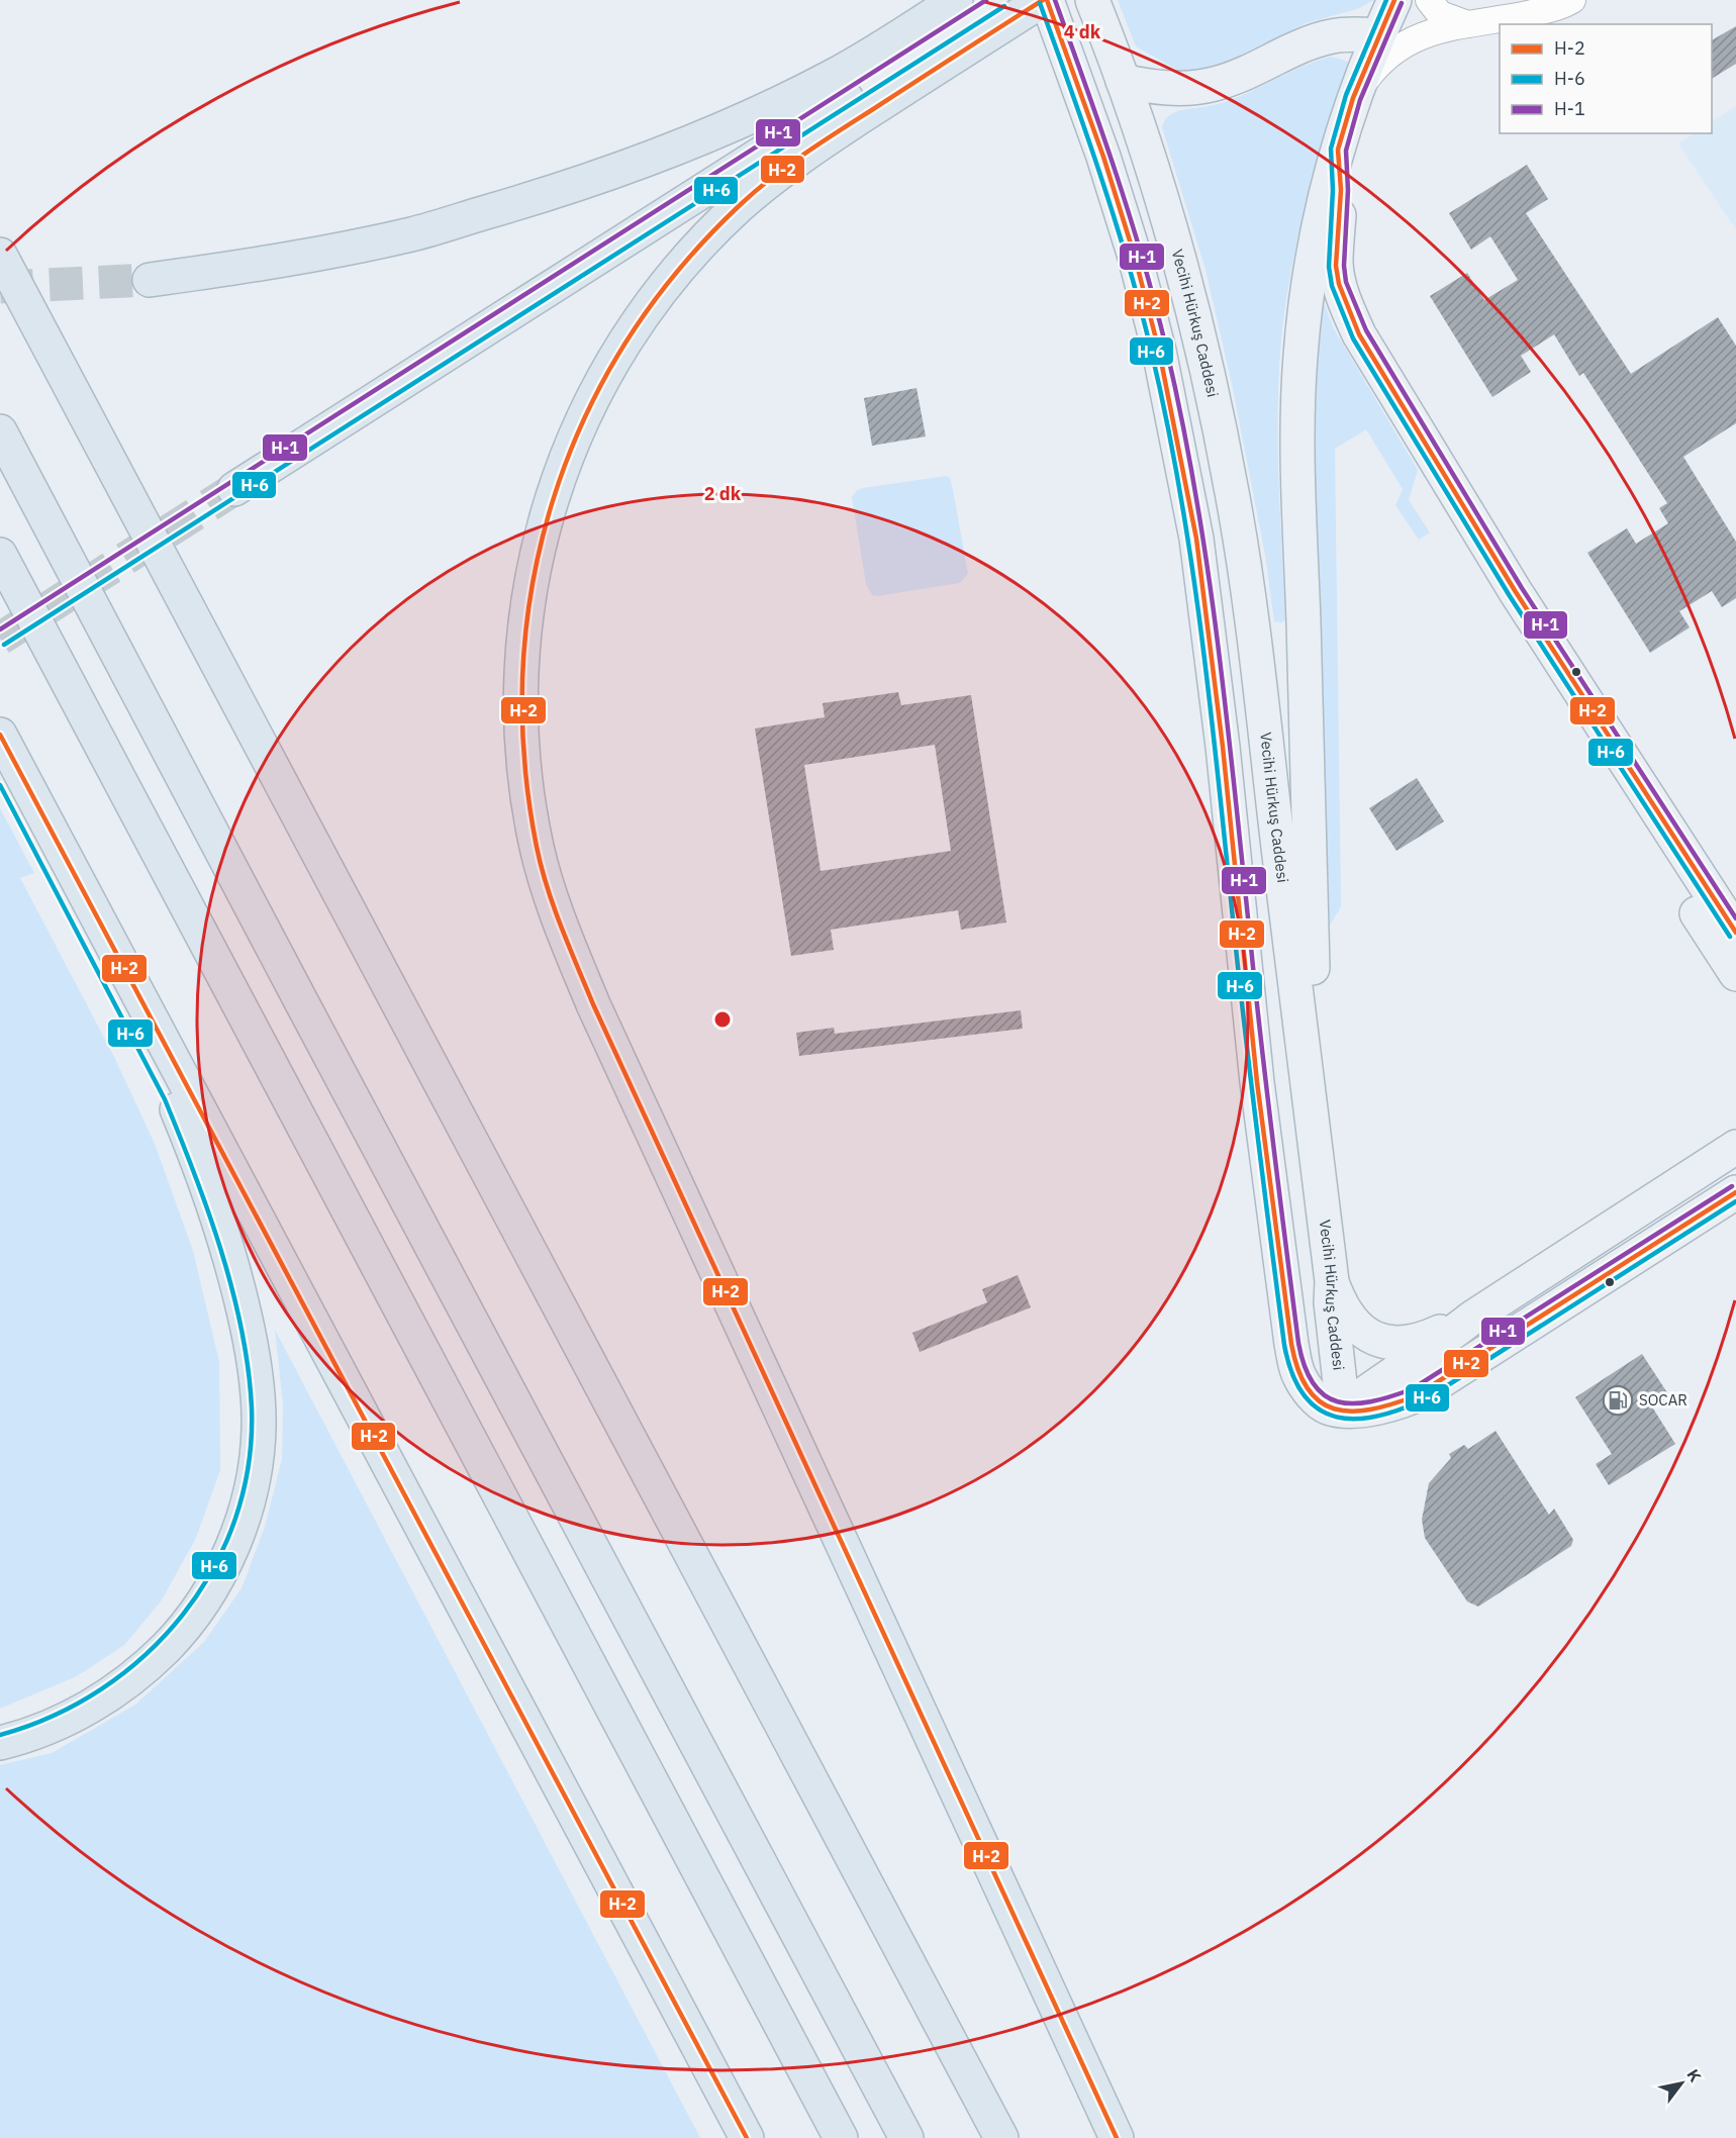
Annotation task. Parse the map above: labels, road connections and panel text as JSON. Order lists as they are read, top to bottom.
{
  "streets": {
    "main road": ["Vecihi Hürkuş Caddesi"]
  },
  "places": {
    "fuel station": ["SOCAR"]
  },
  "lines": ["transit line H-2", "transit line H-6", "transit line H-1"],
  "legend": ["H-2", "H-6", "H-1"],
  "north": "top right",
  "rings": ["4 dk", "2 dk"]
}
